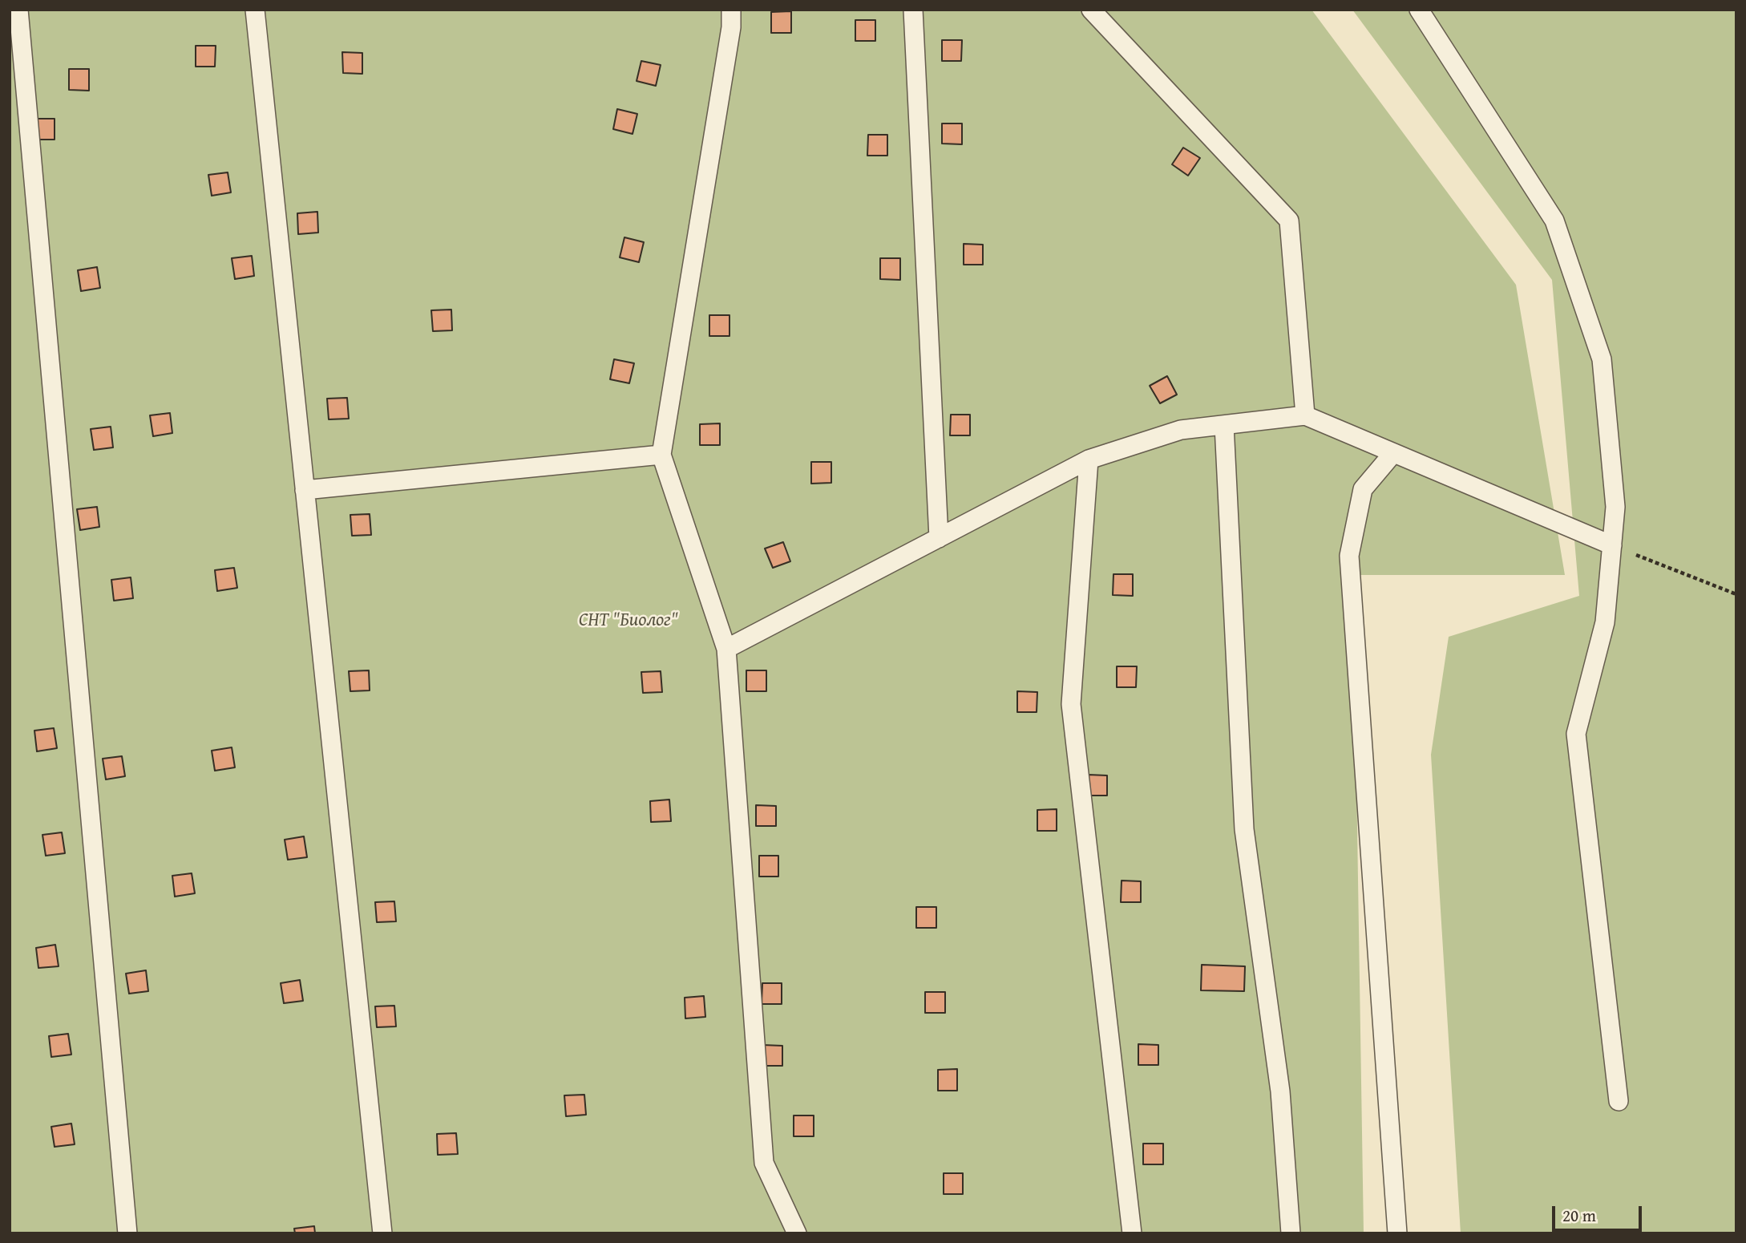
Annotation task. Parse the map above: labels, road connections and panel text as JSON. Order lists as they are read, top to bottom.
{
  "parks": ["СНТ \"Биолог\""],
  "scale_bar": "20 m"
}
